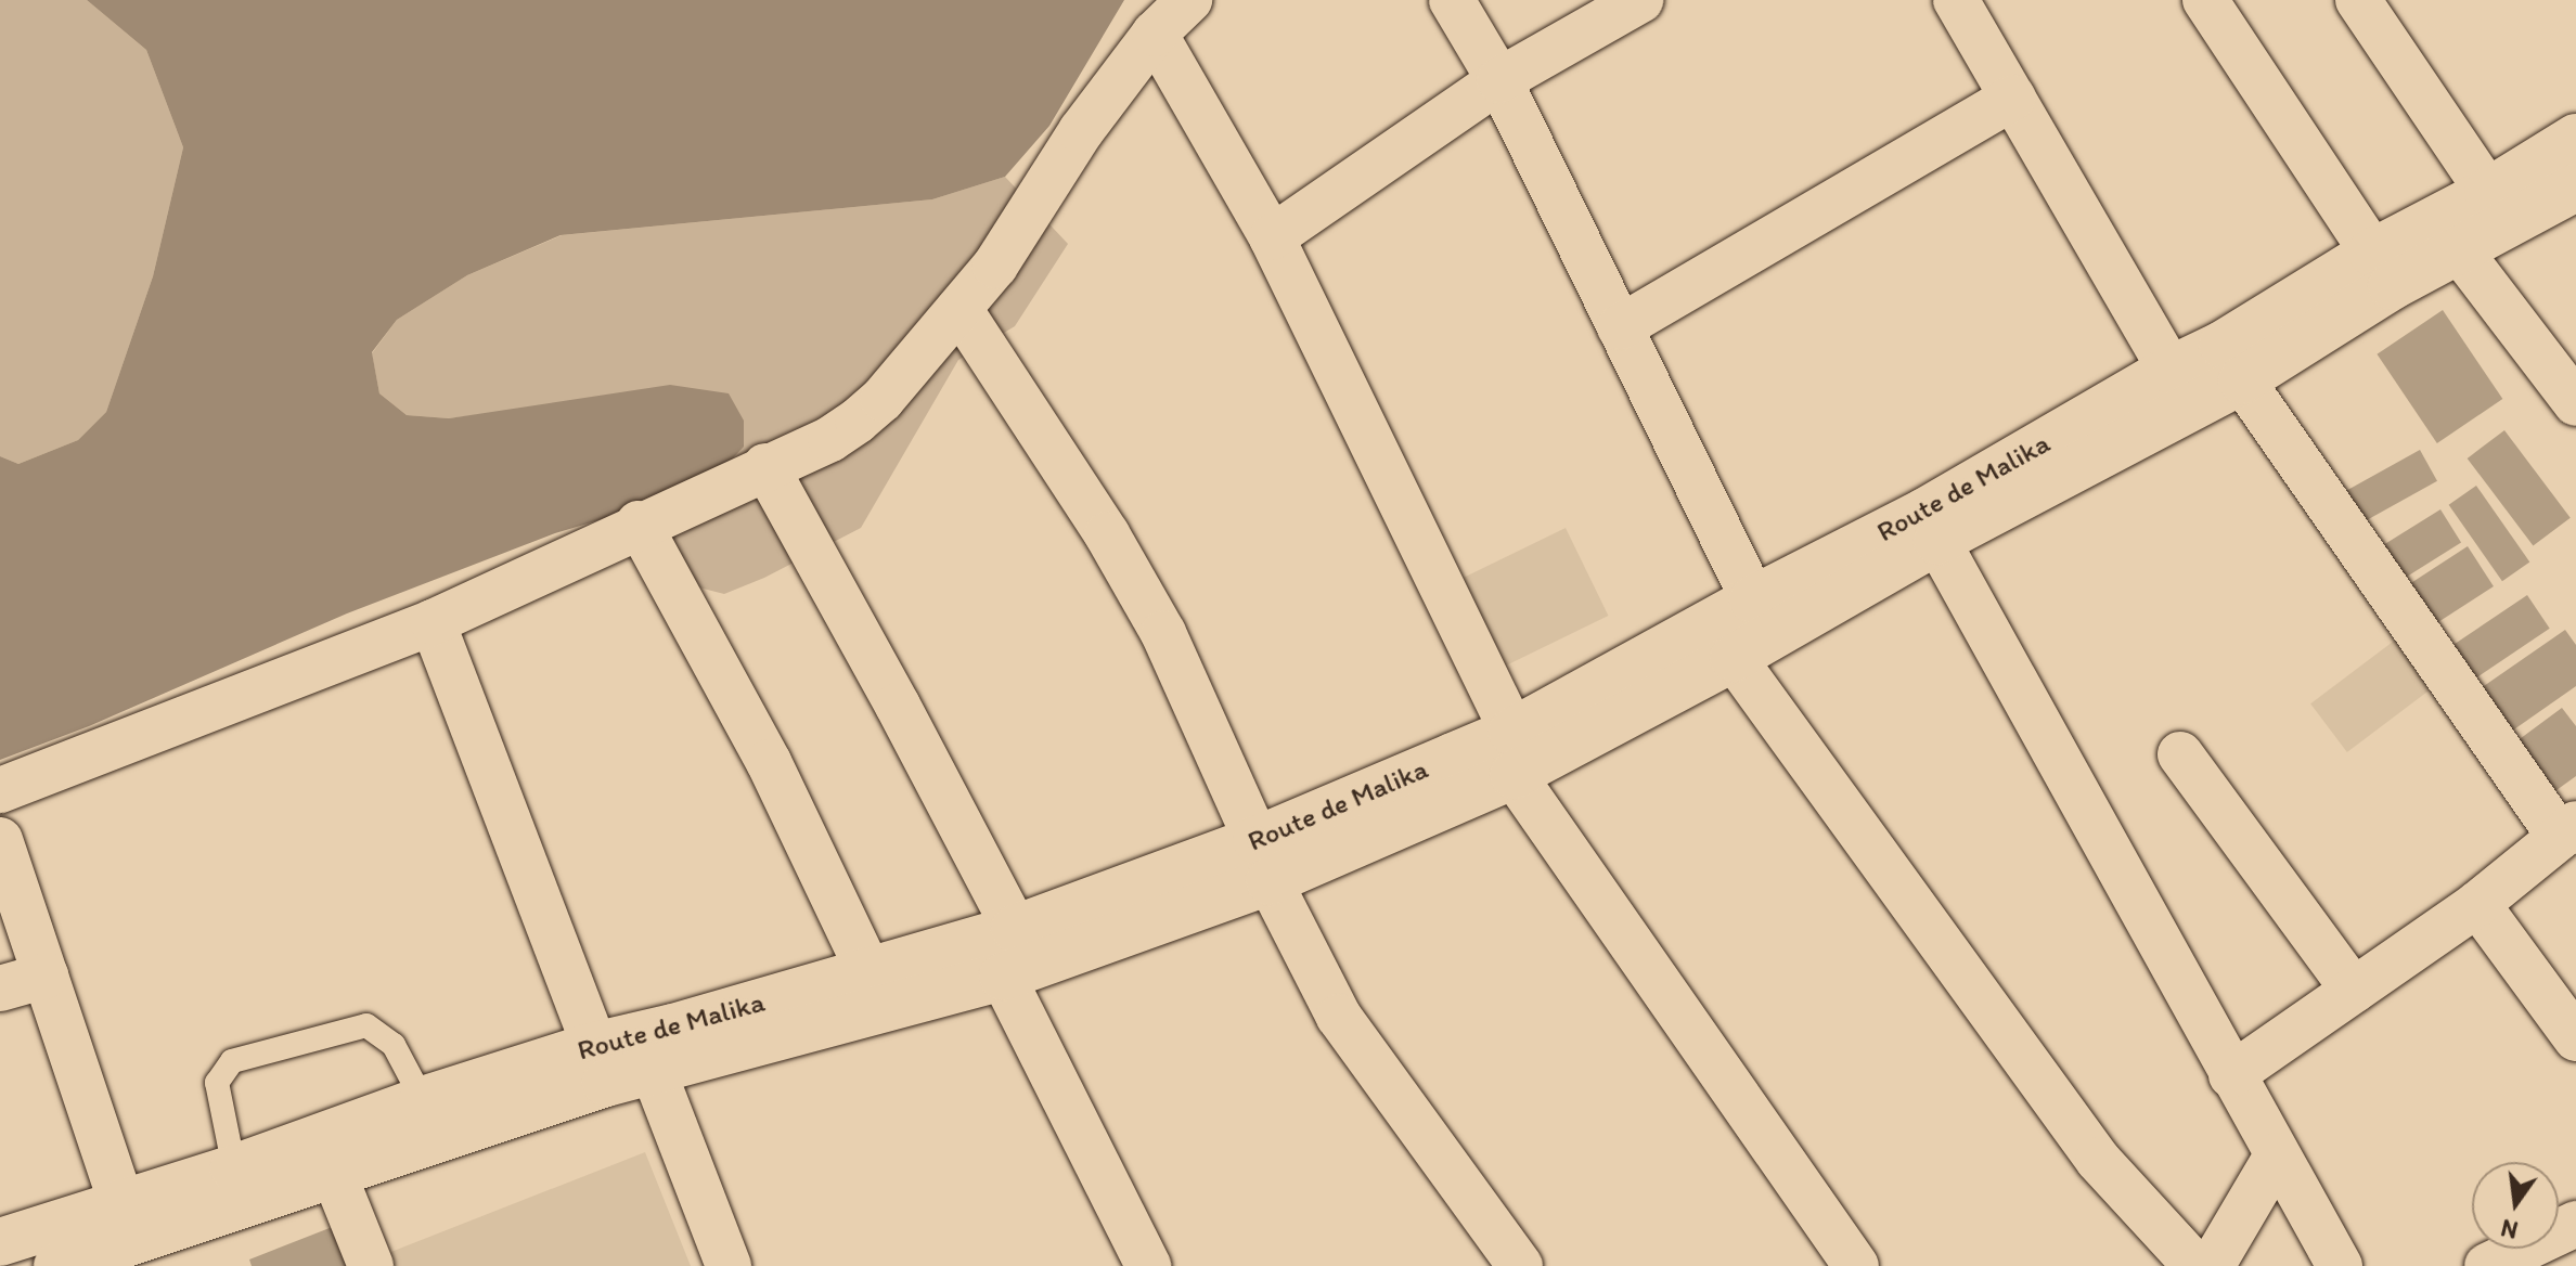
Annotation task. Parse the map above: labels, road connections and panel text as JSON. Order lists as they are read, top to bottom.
{
  "streets": {
    "main road": ["Route de Malika"]
  },
  "north": "bottom"
}
